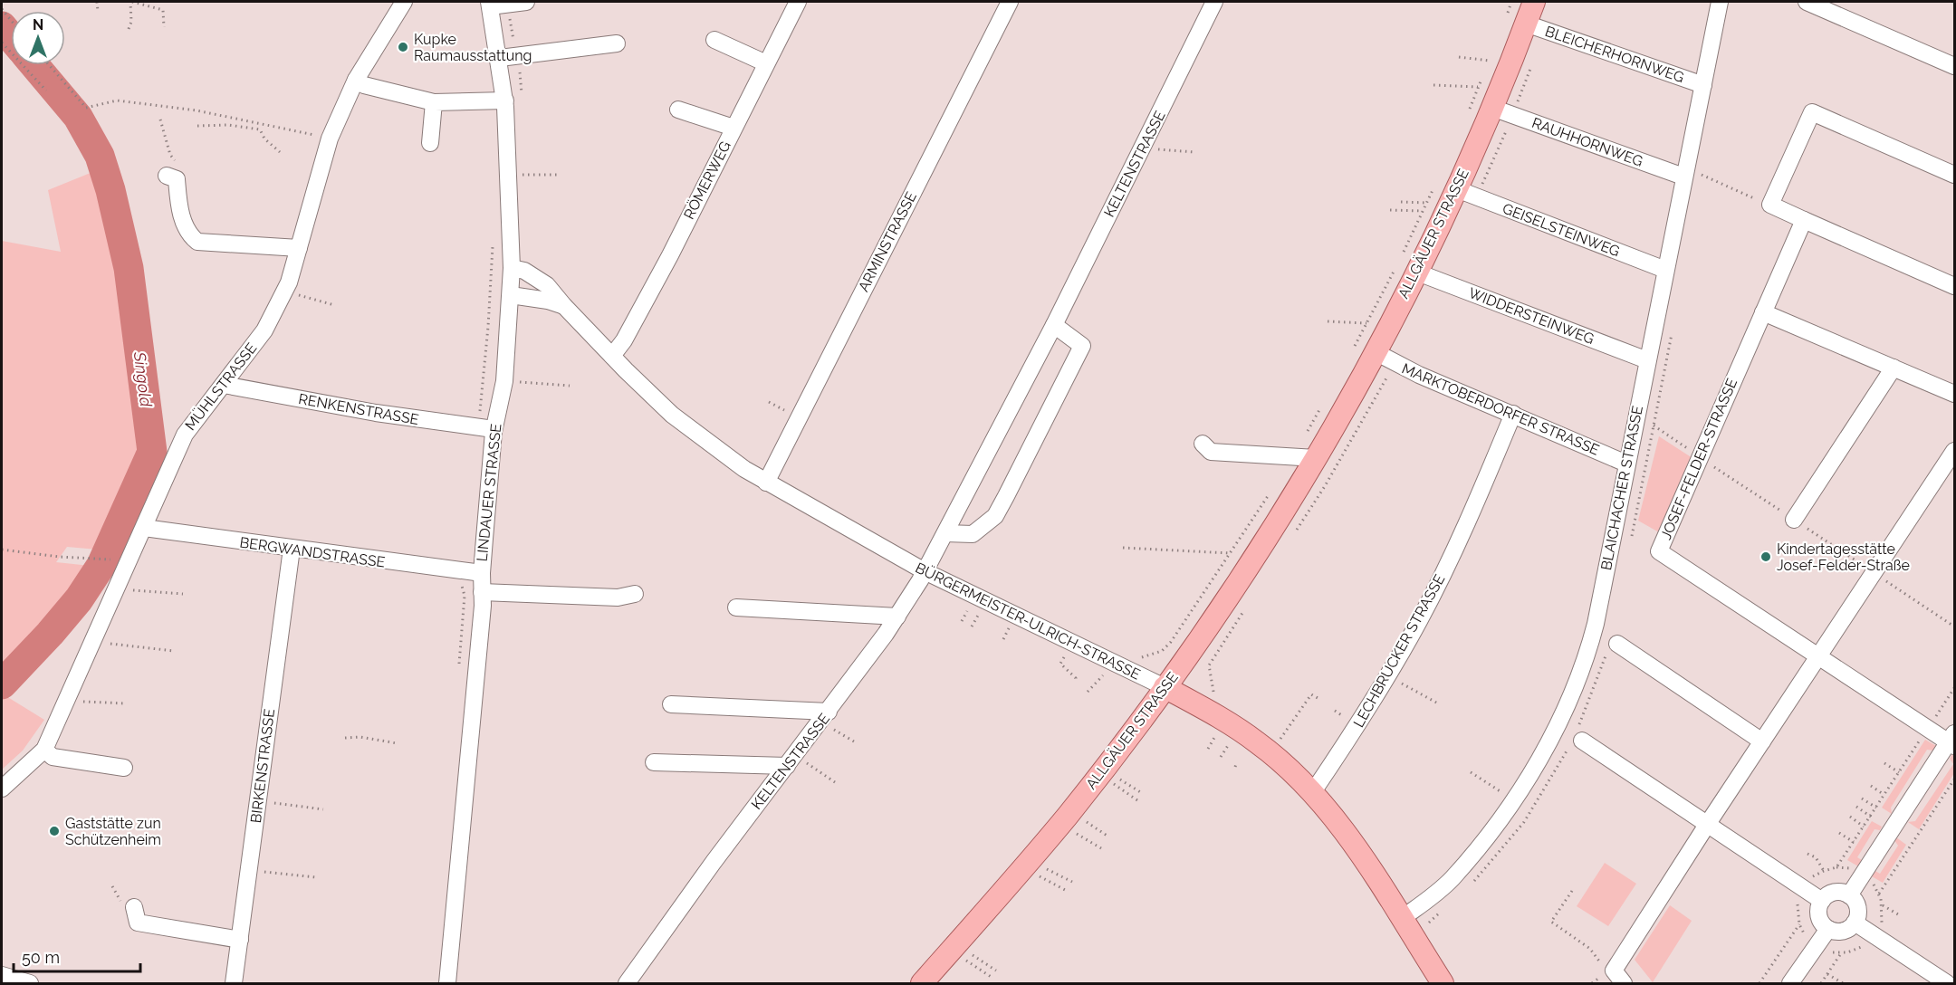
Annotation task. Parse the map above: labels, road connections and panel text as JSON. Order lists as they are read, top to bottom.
{
  "streets": {
    "main road": ["ALLGÄUER STRASSE", "BÜRGERMEISTER-ULRICH-STRASSE"],
    "street": [
      "BLEICHERHORNWEG",
      "RAUHHORNWEG",
      "KELTENSTRASSE",
      "RÖMERWEG",
      "GEISELSTEINWEG",
      "ARMINSTRASSE",
      "WIDDERSTEINWEG",
      "MÜHLSTRASSE",
      "RENKENSTRASSE",
      "MARKTOBERDORFER STRASSE",
      "JOSEF-FELDER-STRASSE",
      "BLAICHACHER STRASSE",
      "LINDAUER STRASSE",
      "BERGWANDSTRASSE",
      "LECHBRUCKER STRASSE",
      "BIRKENSTRASSE"
    ]
  },
  "crossings": [
    ["BLEICHERHORNWEG", "ALLGÄUER STRASSE"],
    ["BLEICHERHORNWEG", "BLAICHACHER STRASSE"],
    ["RAUHHORNWEG", "ALLGÄUER STRASSE"],
    ["RAUHHORNWEG", "BLAICHACHER STRASSE"],
    ["KELTENSTRASSE", "BÜRGERMEISTER-ULRICH-STRASSE"],
    ["RÖMERWEG", "BÜRGERMEISTER-ULRICH-STRASSE"],
    ["GEISELSTEINWEG", "ALLGÄUER STRASSE"],
    ["GEISELSTEINWEG", "BLAICHACHER STRASSE"],
    ["ALLGÄUER STRASSE", "WIDDERSTEINWEG"],
    ["ALLGÄUER STRASSE", "MARKTOBERDORFER STRASSE"],
    ["ALLGÄUER STRASSE", "BÜRGERMEISTER-ULRICH-STRASSE"],
    ["ARMINSTRASSE", "BÜRGERMEISTER-ULRICH-STRASSE"],
    ["WIDDERSTEINWEG", "BLAICHACHER STRASSE"],
    ["MÜHLSTRASSE", "RENKENSTRASSE"],
    ["MÜHLSTRASSE", "BERGWANDSTRASSE"],
    ["RENKENSTRASSE", "LINDAUER STRASSE"],
    ["MARKTOBERDORFER STRASSE", "BLAICHACHER STRASSE"],
    ["MARKTOBERDORFER STRASSE", "LECHBRUCKER STRASSE"],
    ["BLAICHACHER STRASSE", "BÜRGERMEISTER-ULRICH-STRASSE"],
    ["LINDAUER STRASSE", "BERGWANDSTRASSE"],
    ["LINDAUER STRASSE", "BÜRGERMEISTER-ULRICH-STRASSE"],
    ["BERGWANDSTRASSE", "BIRKENSTRASSE"],
    ["BÜRGERMEISTER-ULRICH-STRASSE", "LECHBRUCKER STRASSE"]
  ],
  "water": ["Singold"],
  "places": ["Kupke Raumausstattung", "Kindertagesstätte Josef-Felder-Straße", "Gaststätte zun Schützenheim"],
  "scale_bar": "50 m",
  "north": "top"
}
